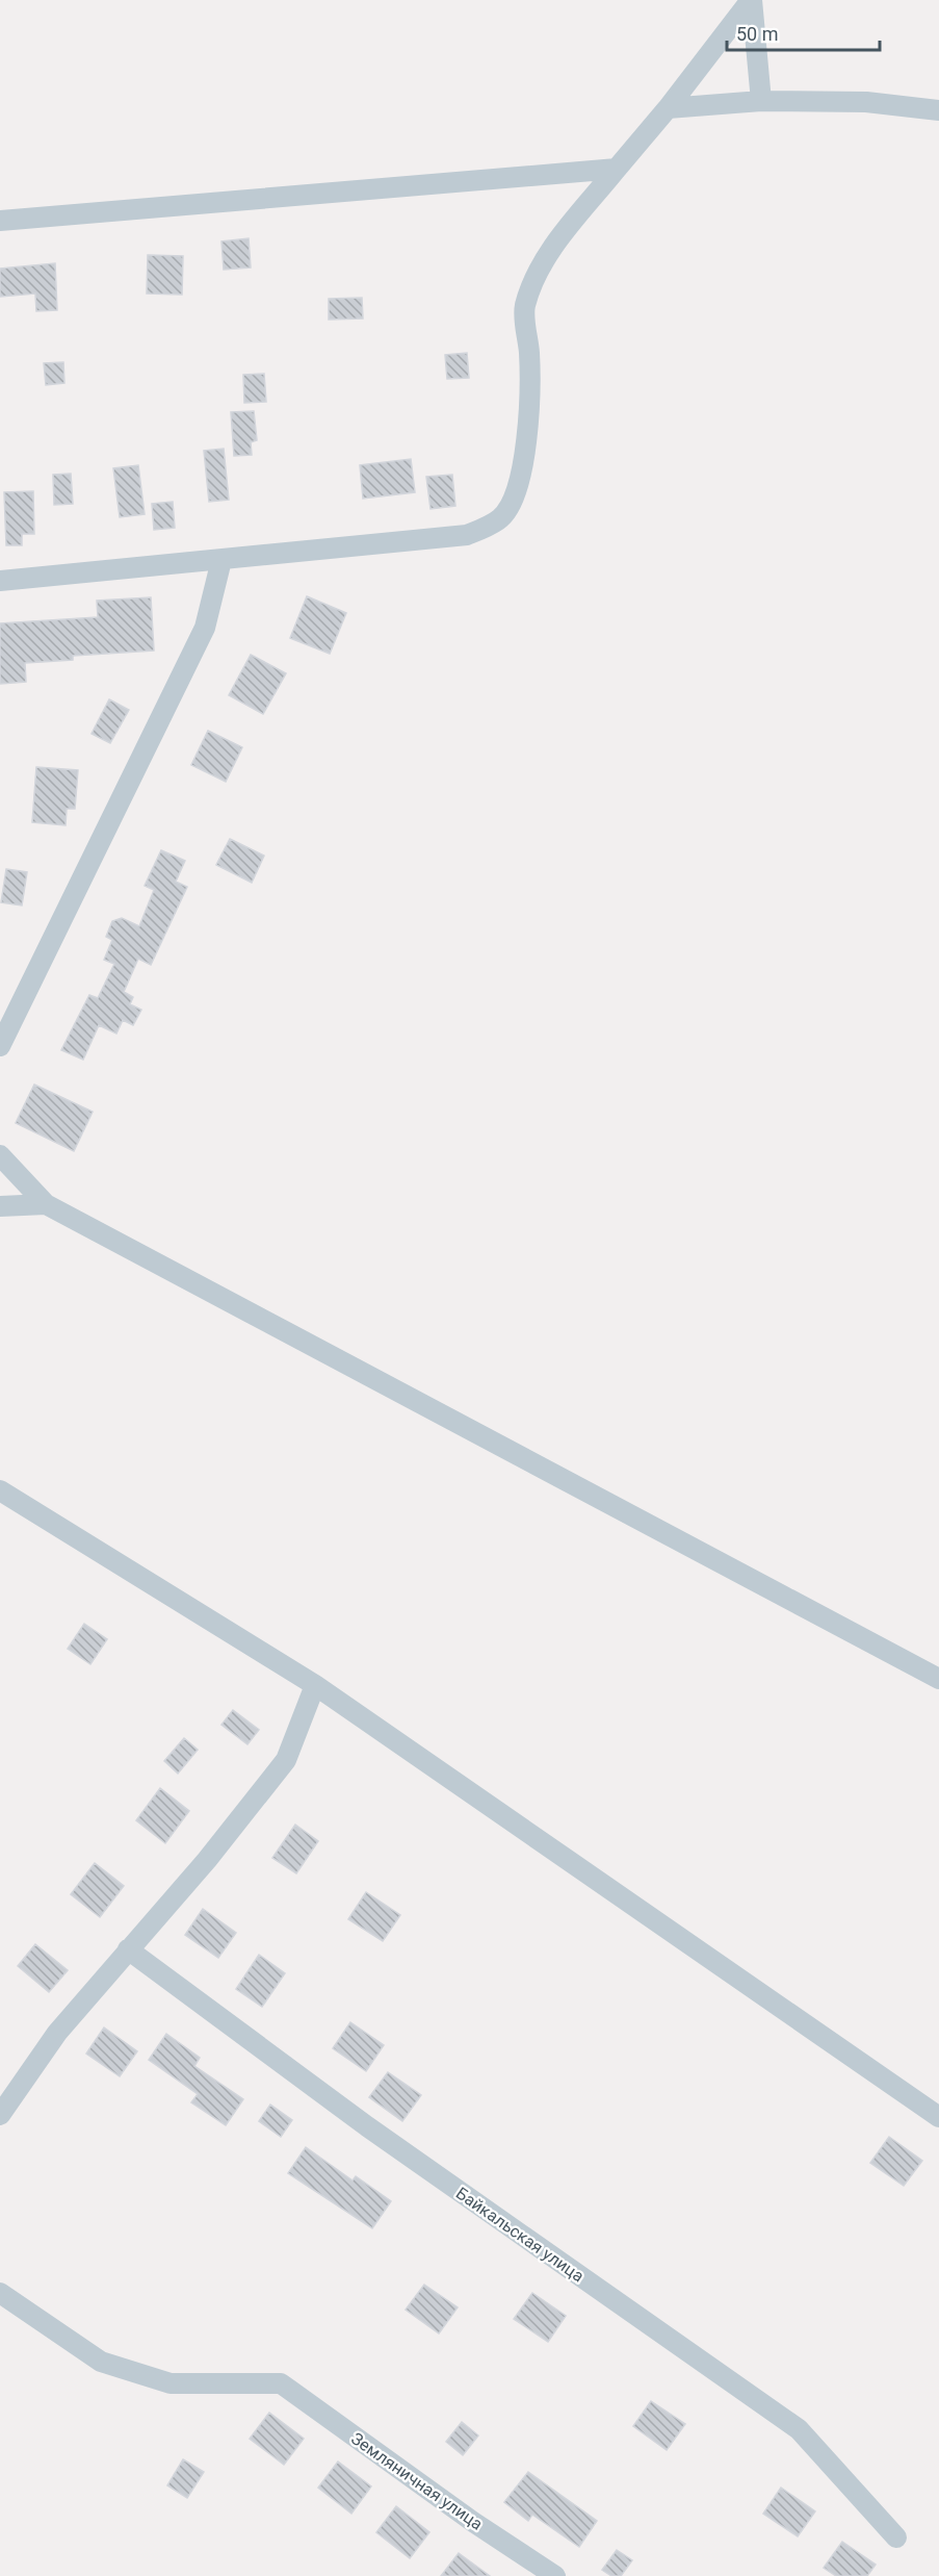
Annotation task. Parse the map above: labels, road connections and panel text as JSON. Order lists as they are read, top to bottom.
{
  "streets": {
    "street": ["Байкальская улица", "Земляничная улица"]
  },
  "scale_bar": "50 m"
}
